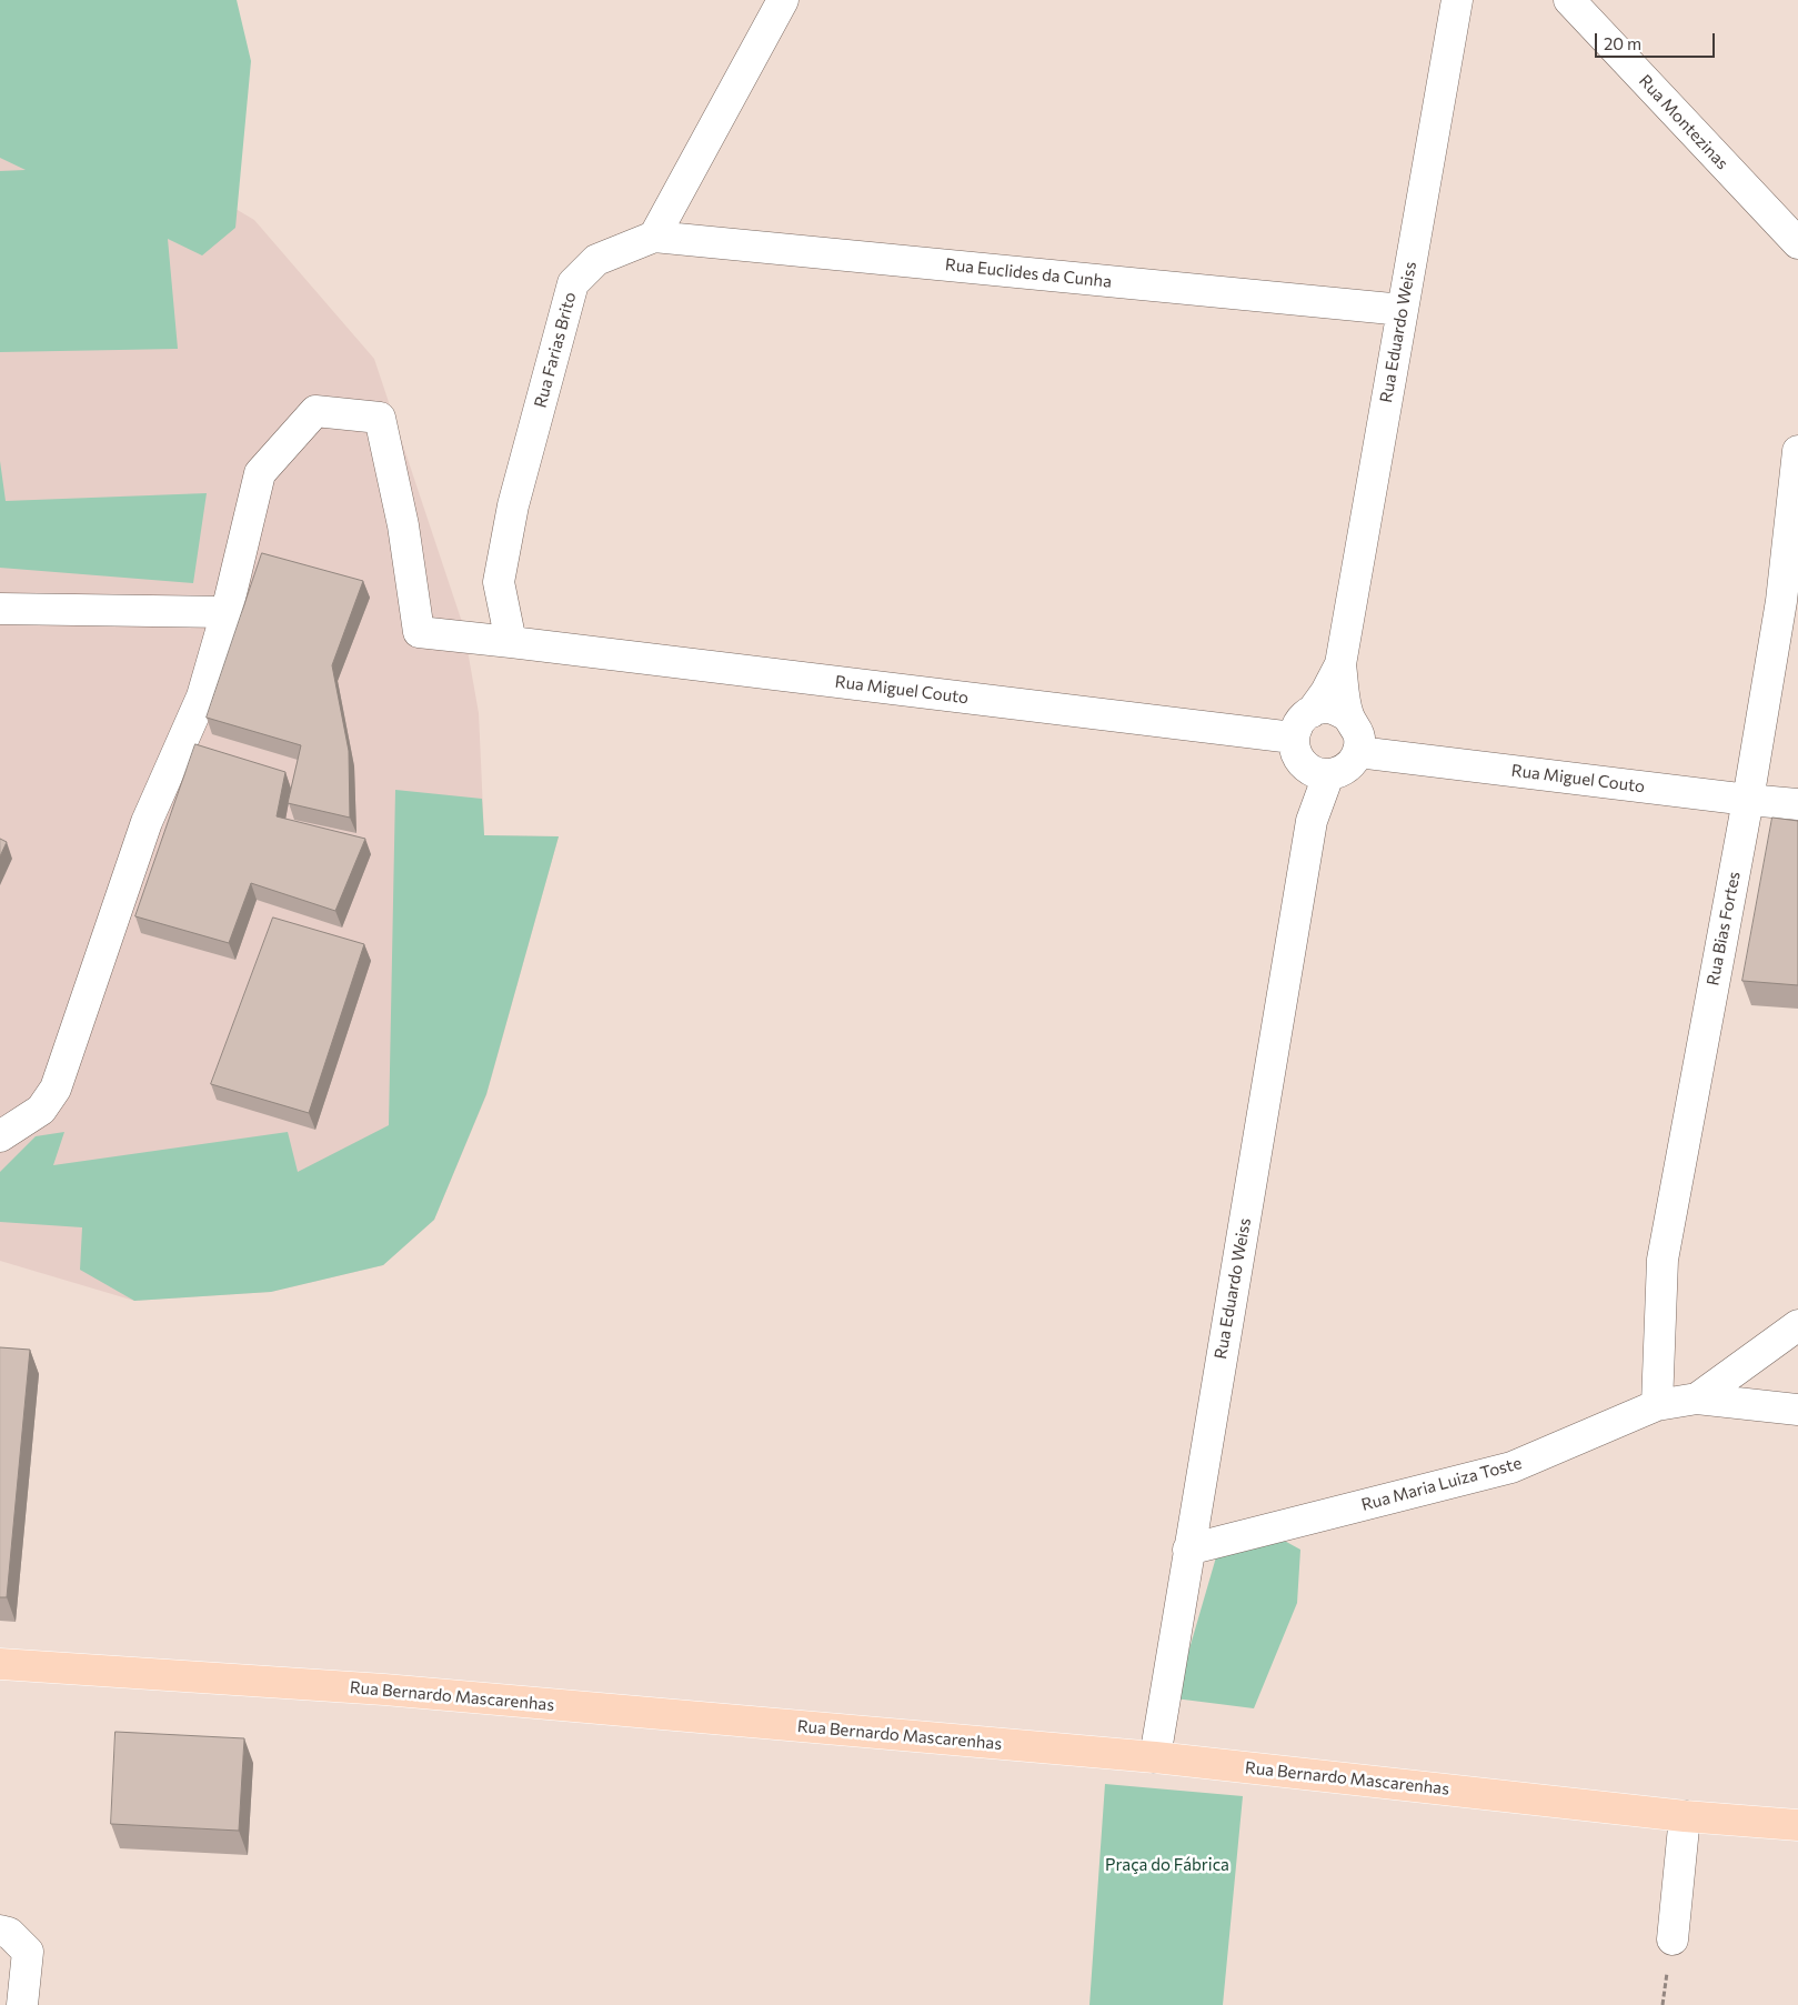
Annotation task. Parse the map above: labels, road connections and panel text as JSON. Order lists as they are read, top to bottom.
{
  "streets": {
    "main road": ["Rua Bernardo Mascarenhas"],
    "street": [
      "Rua Montezinas",
      "Rua Euclides da Cunha",
      "Rua Eduardo Weiss",
      "Rua Farias Brito",
      "Rua Miguel Couto",
      "Rua Bias Fortes",
      "Rua Maria Luiza Toste"
    ]
  },
  "crossings": [
    ["Rua Euclides da Cunha", "Rua Eduardo Weiss"],
    ["Rua Euclides da Cunha", "Rua Farias Brito"],
    ["Rua Eduardo Weiss", "Rua Miguel Couto"],
    ["Rua Eduardo Weiss", "Rua Maria Luiza Toste"],
    ["Rua Eduardo Weiss", "Rua Bernardo Mascarenhas"],
    ["Rua Farias Brito", "Rua Miguel Couto"],
    ["Rua Miguel Couto", "Rua Bias Fortes"],
    ["Rua Bias Fortes", "Rua Maria Luiza Toste"]
  ],
  "parks": ["Praça do Fábrica"],
  "scale_bar": "20 m"
}
